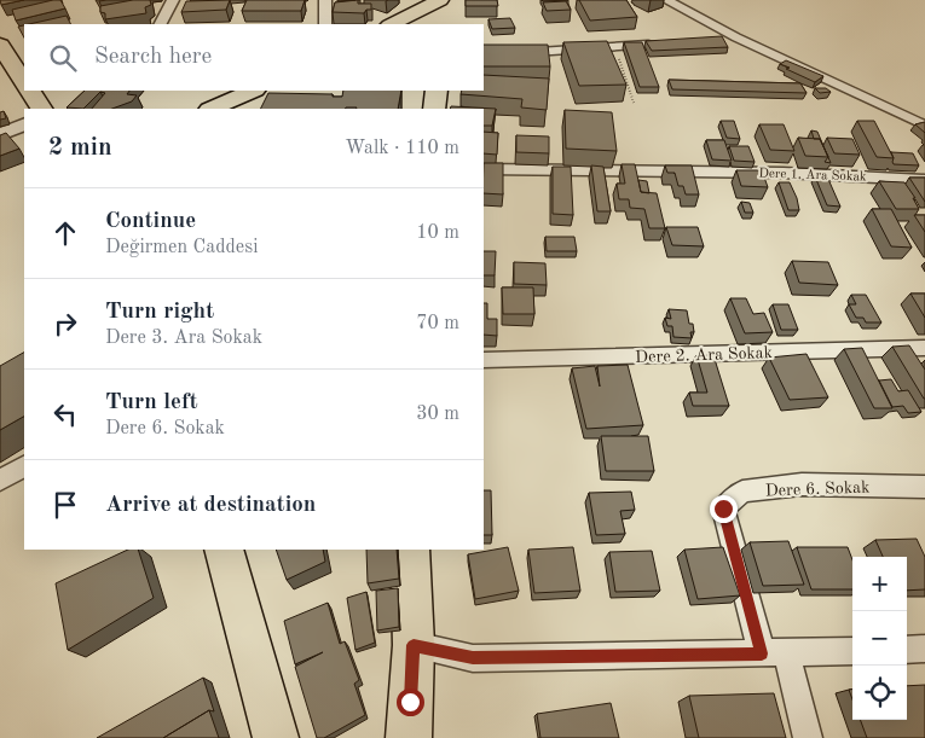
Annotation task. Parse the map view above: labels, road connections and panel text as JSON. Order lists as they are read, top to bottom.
{
  "streets": {
    "street": ["Dere 1. Ara Sokak", "Dere 2. Ara Sokak", "Dere 6. Sokak"]
  },
  "page": {
    "search": "Search here",
    "heading": ["2 min", "Walk · 110 m"],
    "list": [
      ["Continue", "Değirmen Caddesi", "10 m"],
      ["Turn right", "Dere 3. Ara Sokak", "70 m"],
      ["Turn left", "Dere 6. Sokak", "30 m"],
      "Arrive at destination"
    ],
    "map_buttons": ["+", "−"]
  }
}
